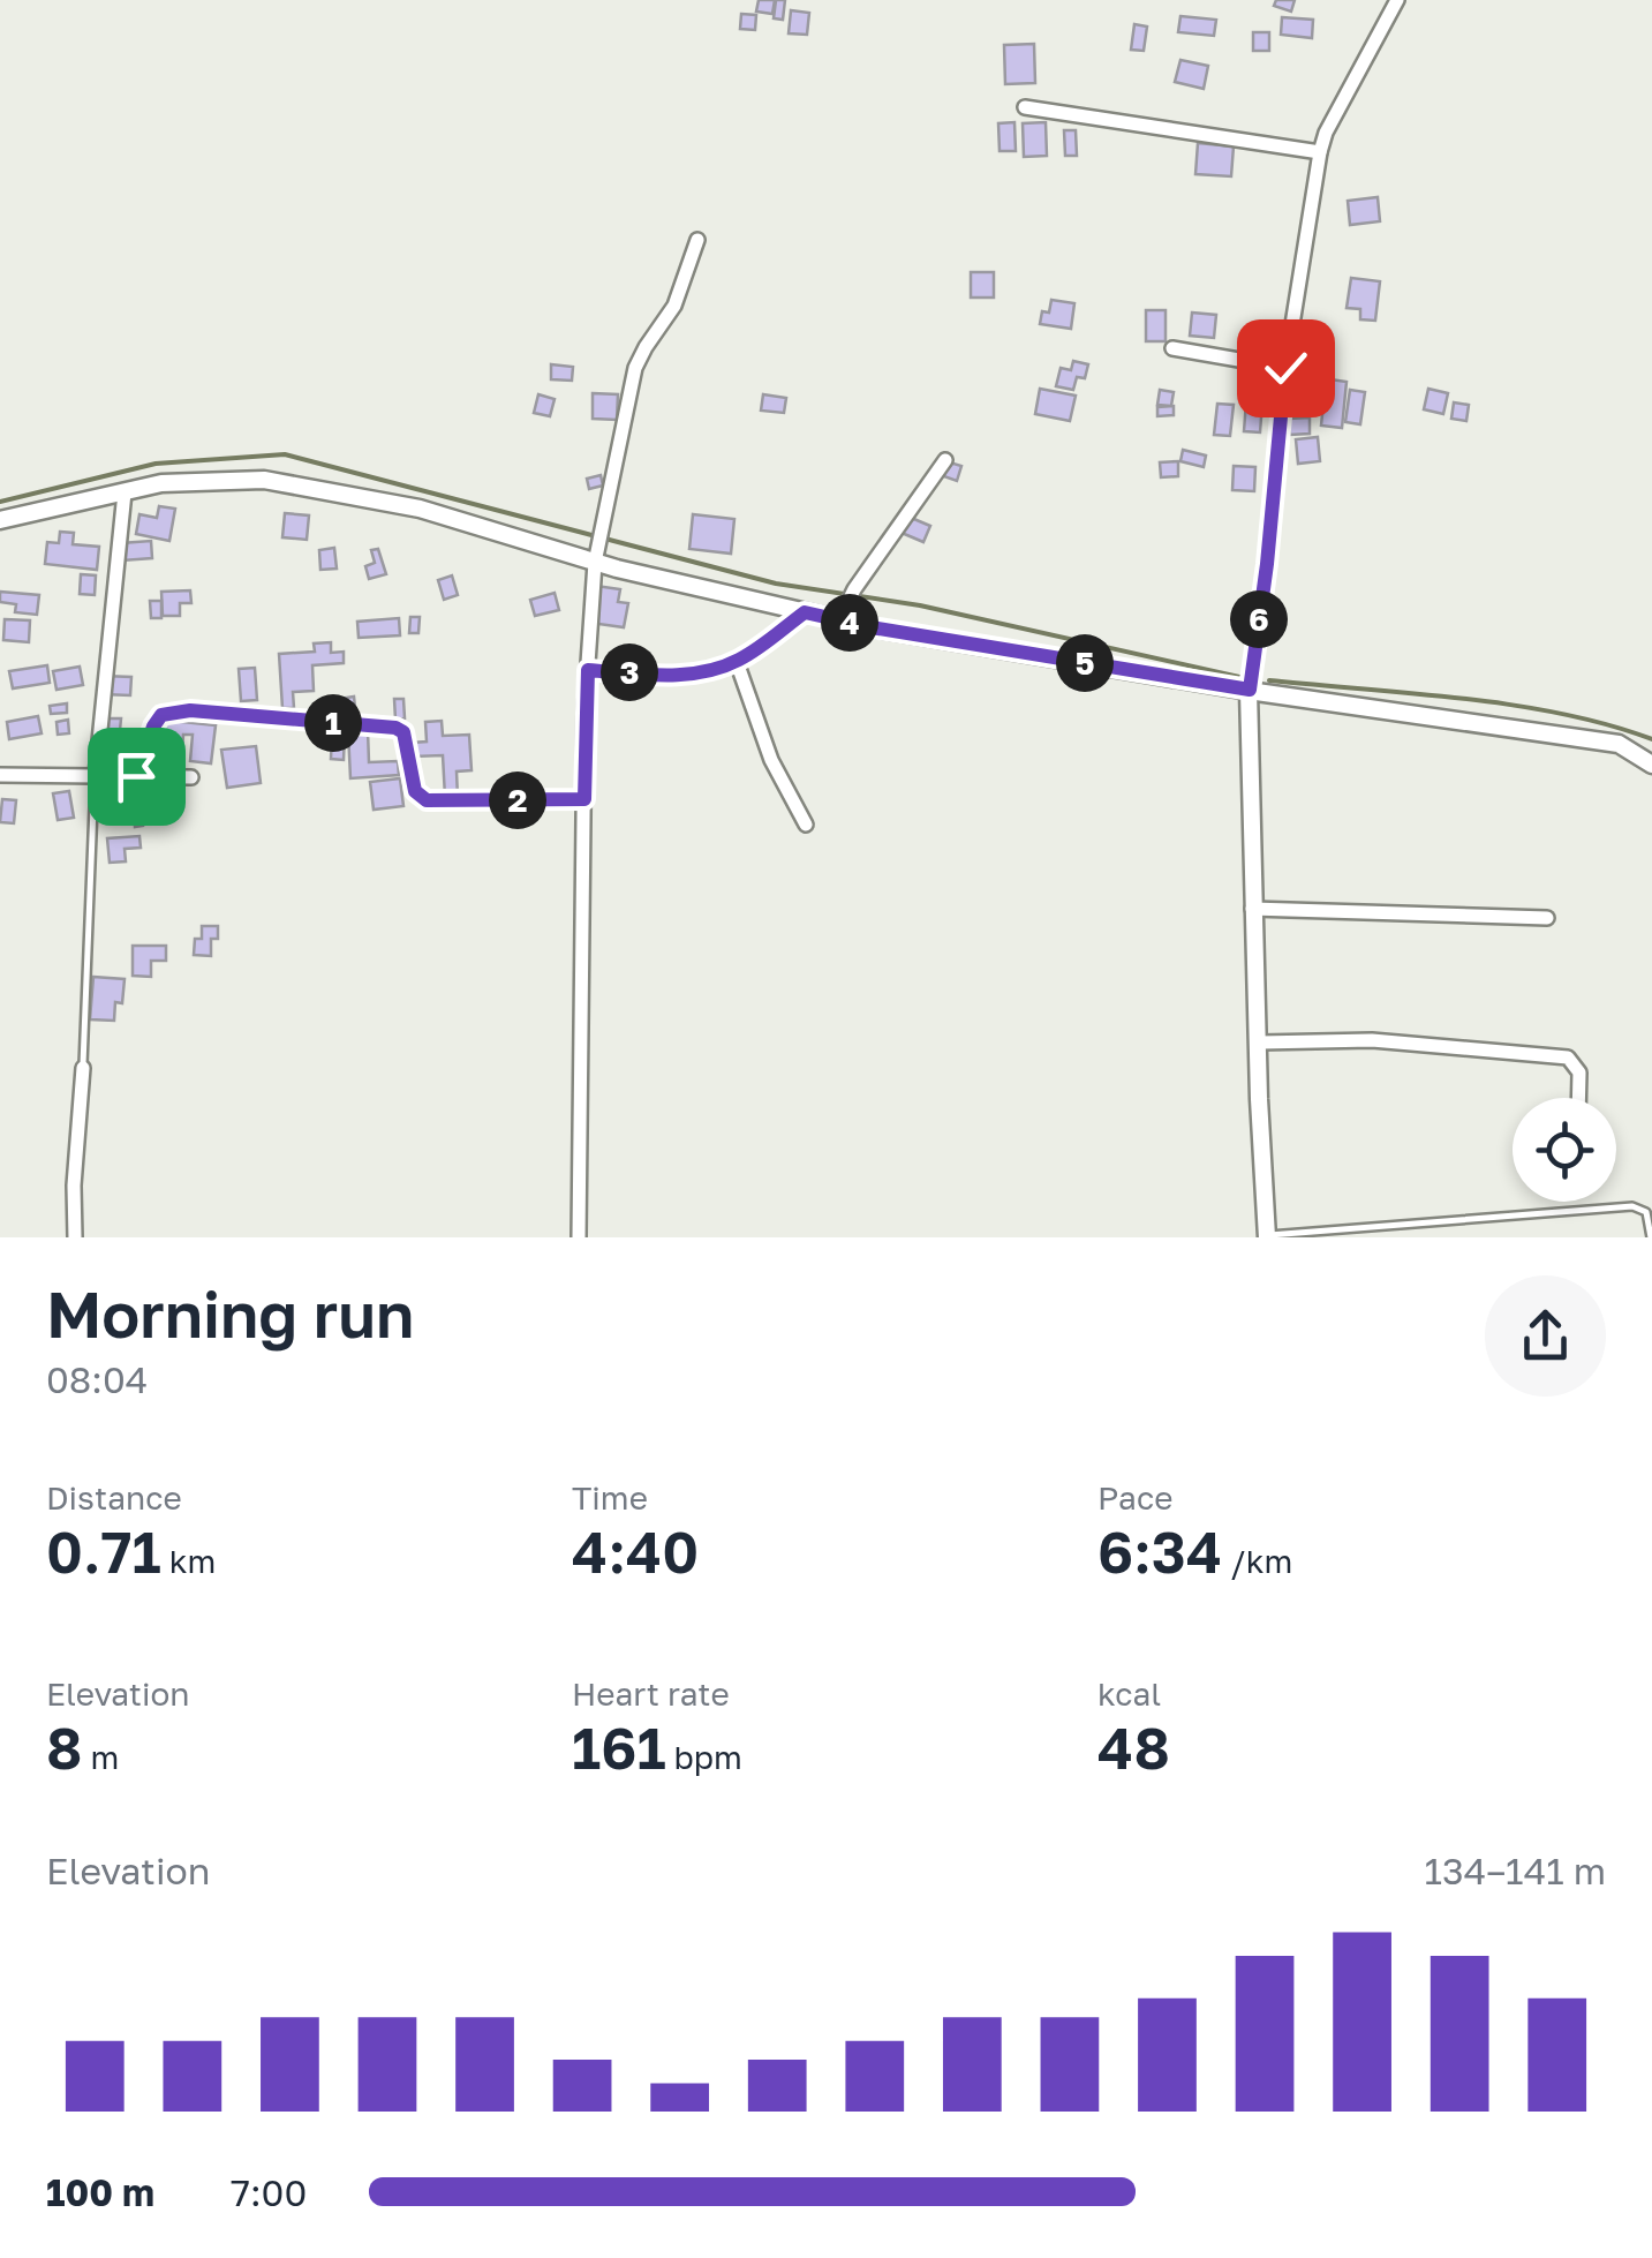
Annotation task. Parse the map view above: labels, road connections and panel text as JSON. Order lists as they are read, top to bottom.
{
  "page": {
    "pins": [
      "6",
      "4",
      "5",
      "3",
      "1",
      "2"
    ],
    "heading": ["Morning run", "08:04"],
    "stats": [
      ["Distance", "0.71 km"],
      ["Time", "4:40"],
      ["Pace", "6:34 /km"],
      ["Elevation", "8 m"],
      ["Heart rate", "161 bpm"],
      ["kcal", "48"]
    ],
    "chart": ["Elevation", "134–141 m"],
    "list": [
      {
        "name": "100 m",
        "note": "7:00"
      }
    ]
  }
}
